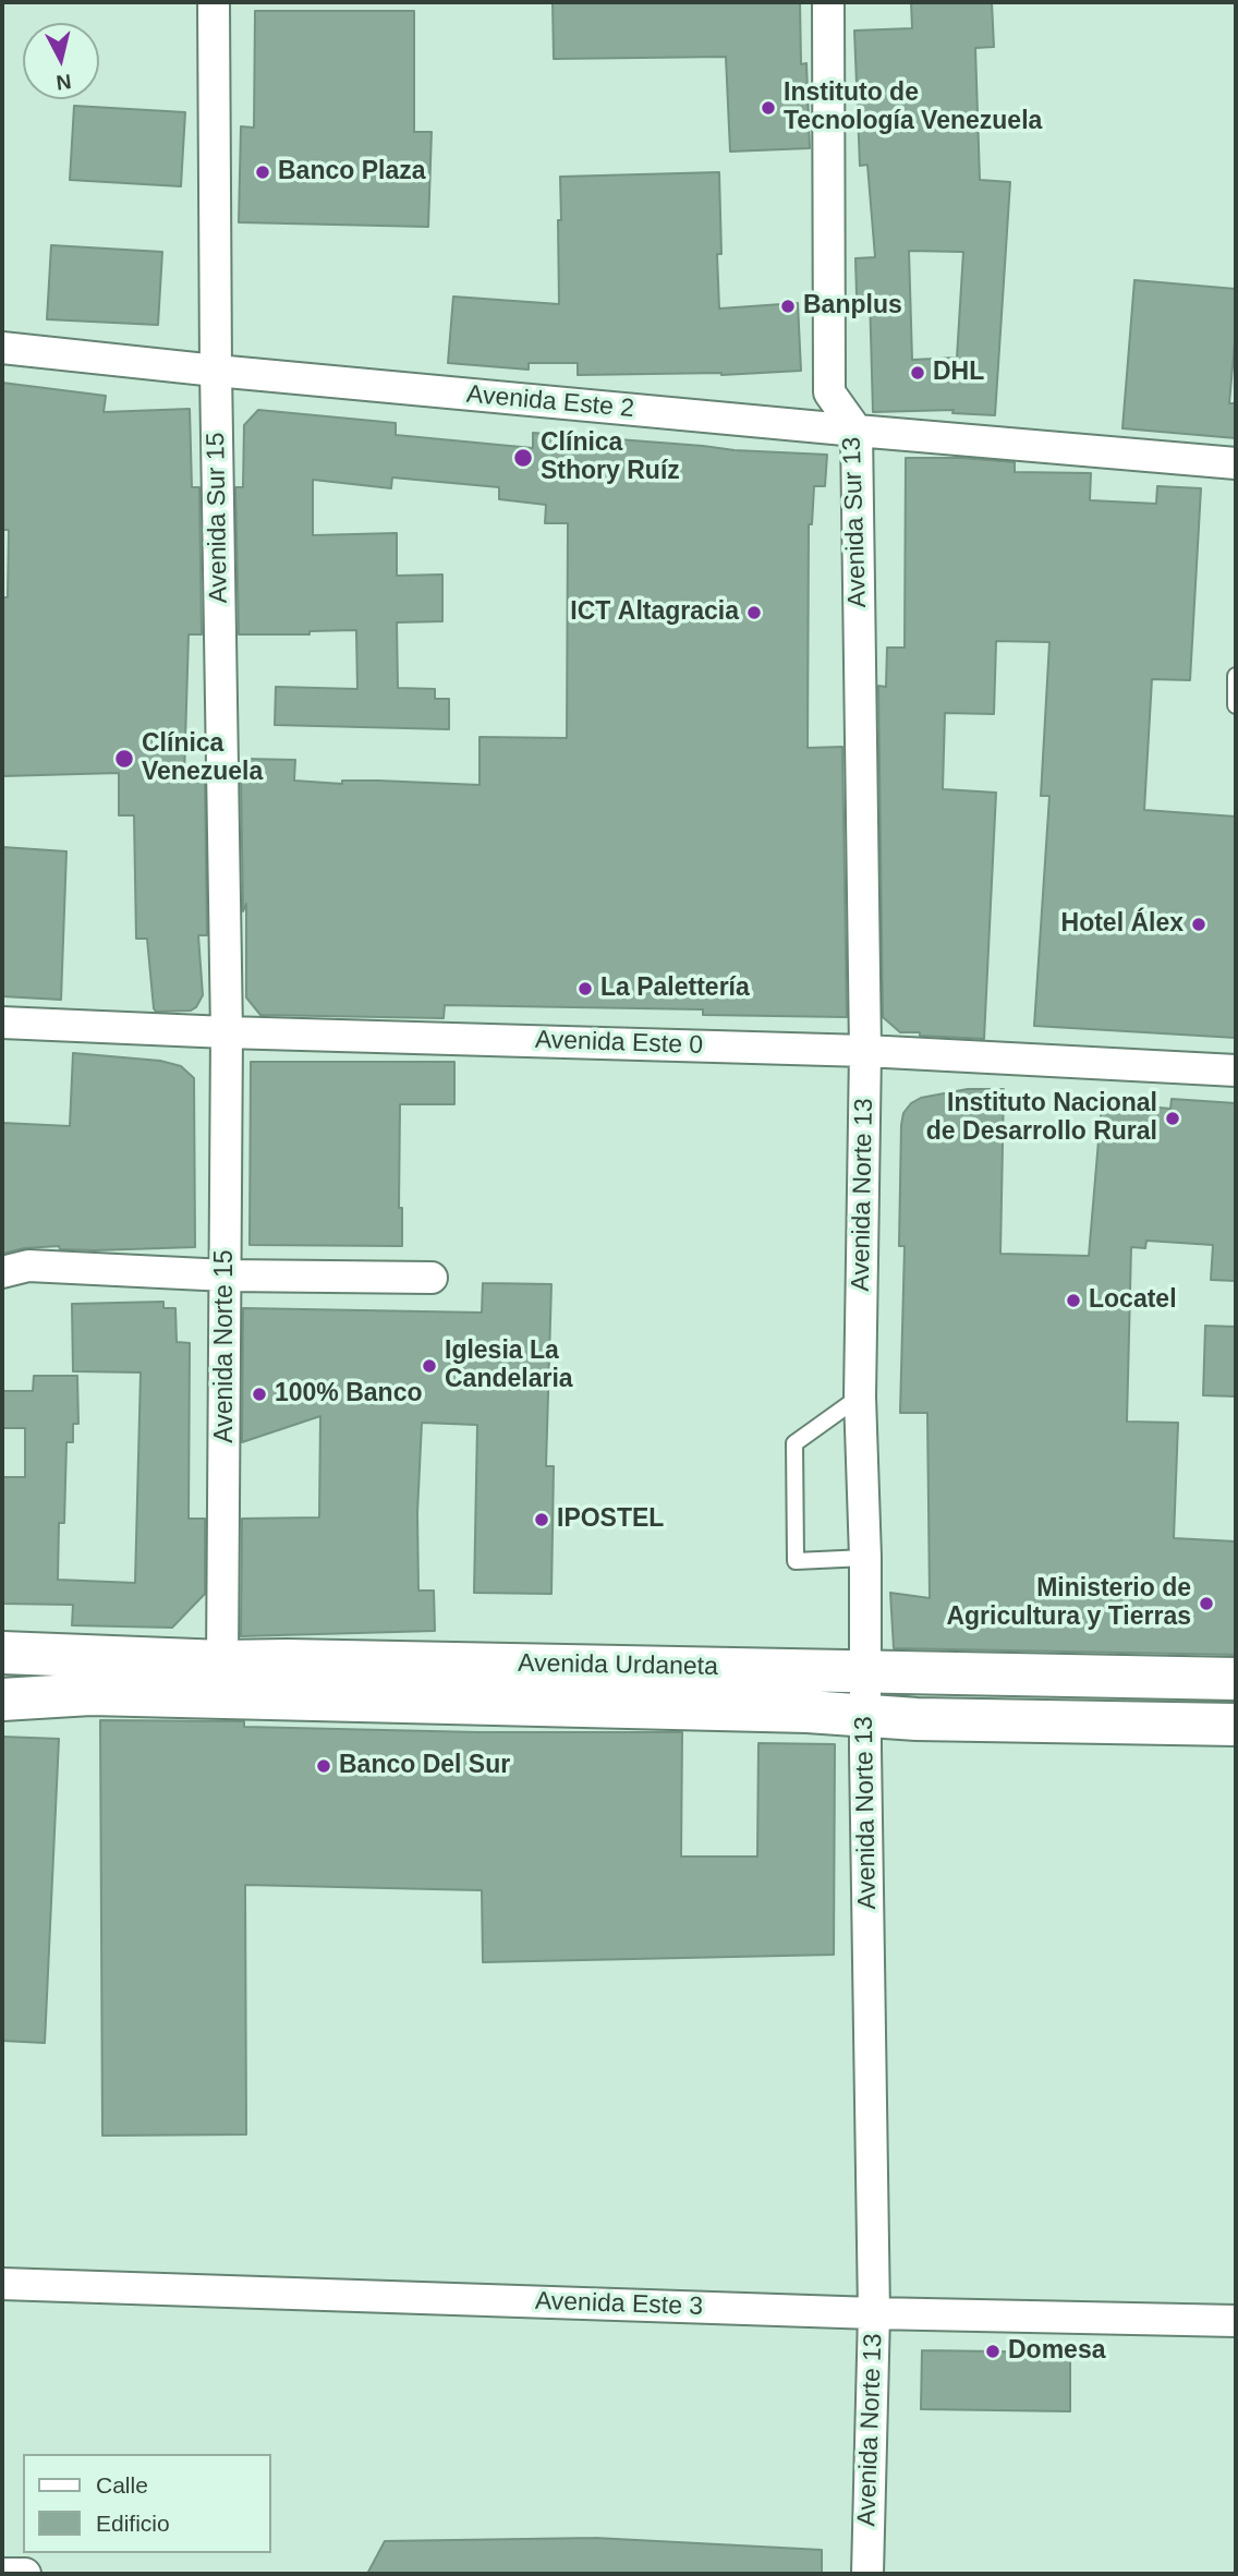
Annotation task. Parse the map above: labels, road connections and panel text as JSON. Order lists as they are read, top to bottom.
{
  "streets": {
    "main road": ["Avenida Urdaneta"],
    "street": [
      "Avenida Este 2",
      "Avenida Sur 15",
      "Avenida Sur 13",
      "Avenida Este 0",
      "Avenida Norte 13",
      "Avenida Norte 15",
      "Avenida Este 3"
    ]
  },
  "crossings": [
    ["Avenida Este 2", "Avenida Sur 15"],
    ["Avenida Este 2", "Avenida Sur 13"],
    ["Avenida Sur 15", "Avenida Este 0"],
    ["Avenida Sur 15", "Avenida Norte 15"],
    ["Avenida Sur 13", "Avenida Este 0"],
    ["Avenida Sur 13", "Avenida Norte 13"],
    ["Avenida Este 0", "Avenida Norte 13"],
    ["Avenida Este 0", "Avenida Norte 15"],
    ["Avenida Norte 13", "Avenida Urdaneta"],
    ["Avenida Norte 13", "Avenida Este 3"],
    ["Avenida Norte 15", "Avenida Urdaneta"]
  ],
  "places": [
    "Instituto de Tecnología Venezuela",
    "Banco Plaza",
    "Banplus",
    "DHL",
    "Clínica Sthory Ruíz",
    "ICT Altagracia",
    "Clínica Venezuela",
    "Hotel Álex",
    "La Palettería",
    "Instituto Nacional de Desarrollo Rural",
    "Locatel",
    "Iglesia La Candelaria",
    "100% Banco",
    "IPOSTEL",
    "Ministerio de Agricultura y Tierras",
    "Banco Del Sur",
    "Domesa"
  ],
  "legend": ["Calle", "Edificio"],
  "north": "bottom"
}
